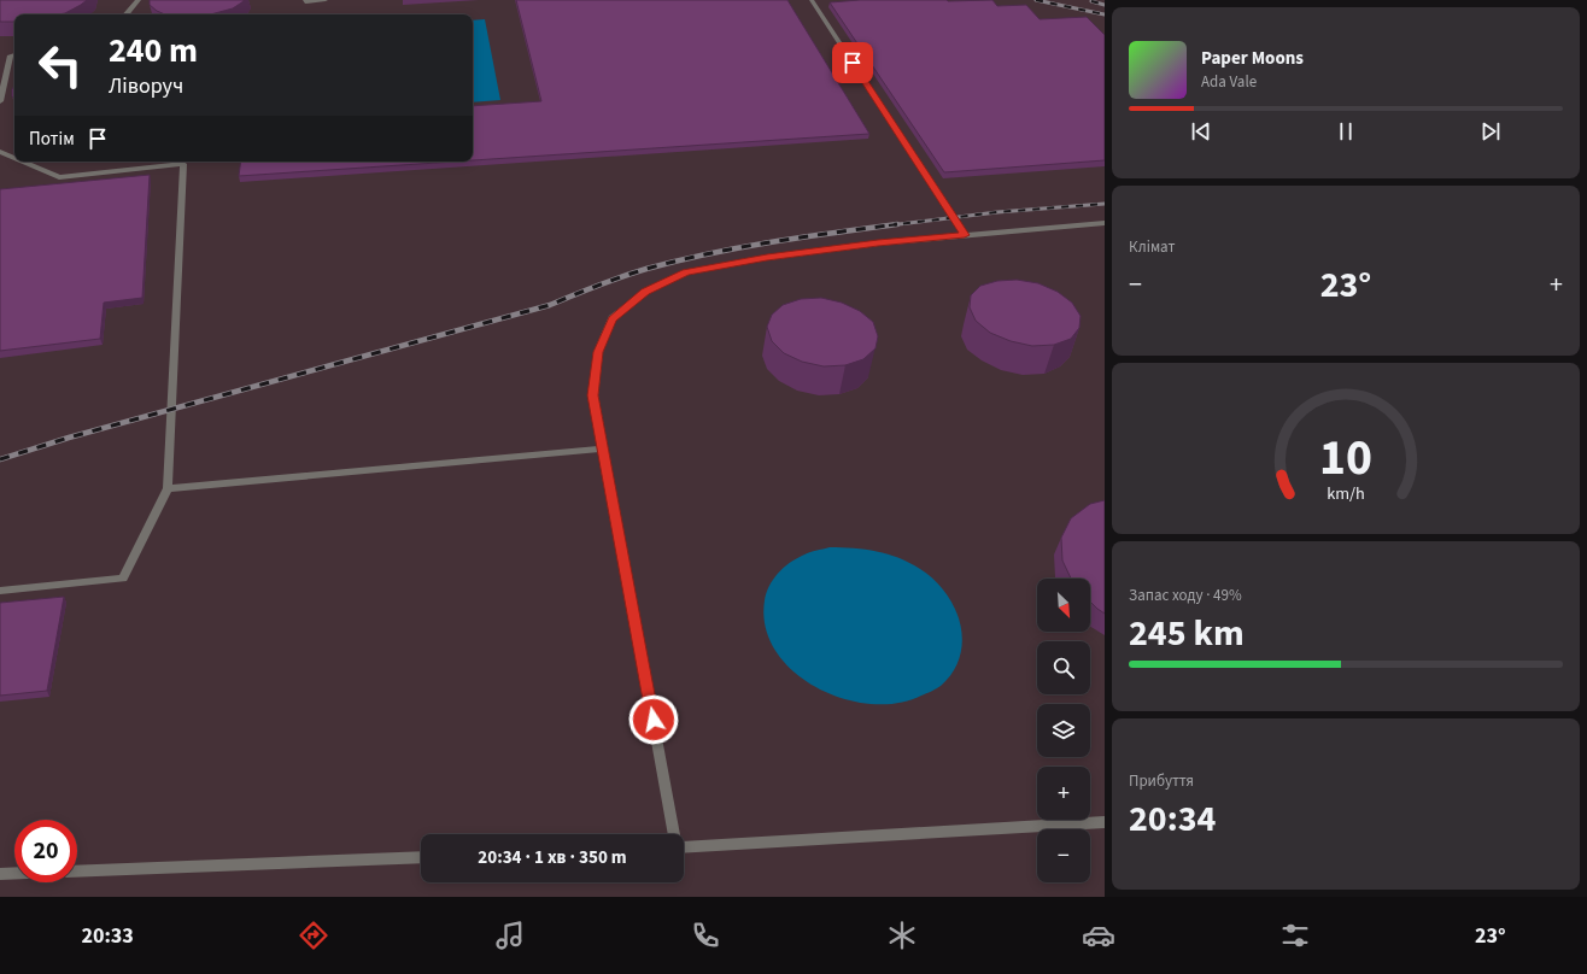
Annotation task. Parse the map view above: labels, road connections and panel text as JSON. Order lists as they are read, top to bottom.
{
  "north": "bottom right",
  "page": {
    "turn": ["240 m", "Ліворуч"],
    "song": ["Paper Moons", "Ada Vale"],
    "then": "Потім",
    "tile": [
      "Клімат",
      ["Запас ходу · 49%", "245 km"],
      ["Прибуття", "20:34"]
    ],
    "heat": ["−", "23°", "+"],
    "map_buttons": ["+", "−"],
    "limit": "20",
    "trip": "20:34 · 1 хв · 350 m",
    "tabs": ["20:33", "23°"],
    "gauge": ["10", "km/h"]
  }
}
